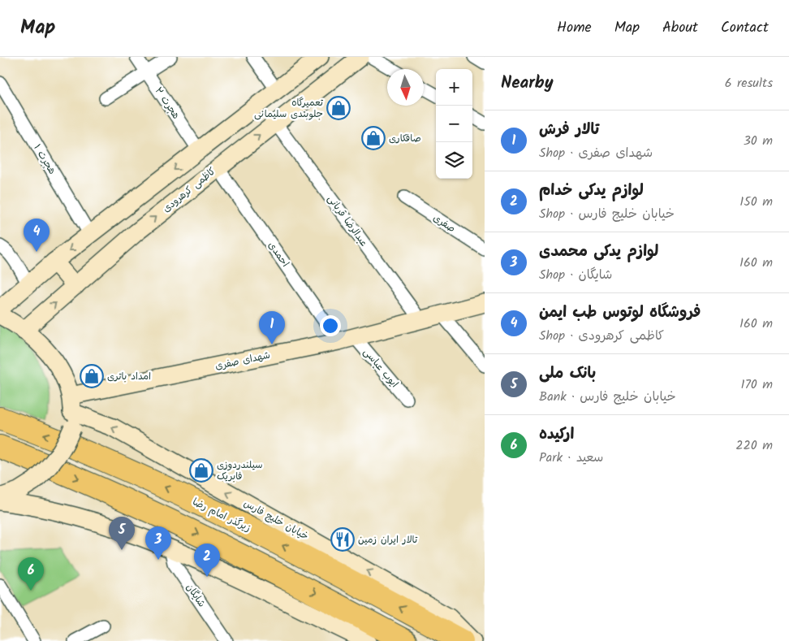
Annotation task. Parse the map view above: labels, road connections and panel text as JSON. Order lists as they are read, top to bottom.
{
  "streets": {
    "highway": ["زیرگذر امام رضا"],
    "main road": ["کاظمی کرهرودی", "شهدای صفری", "خیابان خلیج فارس"],
    "street": [
      "هجرت ۲",
      "هجرت ۱",
      "عبدالرضا قربانی",
      "صفری",
      "احمدی",
      "ایوب عباسی",
      "شایگان"
    ]
  },
  "crossings": [
    ["کاظمی کرهرودی", "عبدالرضا قربانی"],
    ["کاظمی کرهرودی", "احمدی"],
    ["عبدالرضا قربانی", "شهدای صفری"],
    ["احمدی", "شهدای صفری"],
    ["احمدی", "ایوب عباسی"],
    ["شهدای صفری", "ایوب عباسی"],
    ["شهدای صفری", "خیابان خلیج فارس"]
  ],
  "places": {
    "shop": [
      "تعمیرگاه جلوبندی سلیمانی",
      "صافکاری",
      "امداد باتری",
      "سیلندردوزی فابریک"
    ],
    "restaurant": ["تالار ایران زمین"]
  },
  "north": "bottom",
  "page": {
    "header": "Map",
    "nav": [
      "Home",
      "Map",
      "About",
      "Contact"
    ],
    "heading": ["Nearby", "6 results"],
    "map_buttons": ["+", "−"],
    "list": [
      {
        "mark": "1",
        "name": "تالار فرش",
        "note": "Shop · شهدای صفری",
        "value": "30 m"
      },
      {
        "mark": "2",
        "name": "لوازم یدکی خدام",
        "note": "Shop · خیابان خلیج فارس",
        "value": "150 m"
      },
      {
        "mark": "3",
        "name": "لوازم یدکی محمدی",
        "note": "Shop · شایگان",
        "value": "160 m"
      },
      {
        "mark": "4",
        "name": "فروشگاه لوتوس طب ایمن",
        "note": "Shop · کاظمی کرهرودی",
        "value": "160 m"
      },
      {
        "mark": "5",
        "name": "بانک ملی",
        "note": "Bank · خیابان خلیج فارس",
        "value": "170 m"
      },
      {
        "mark": "6",
        "name": "ارکیده",
        "note": "Park · سعید",
        "value": "220 m"
      }
    ],
    "pins": [
      "4",
      "1",
      "5",
      "3",
      "2",
      "6"
    ]
  }
}
